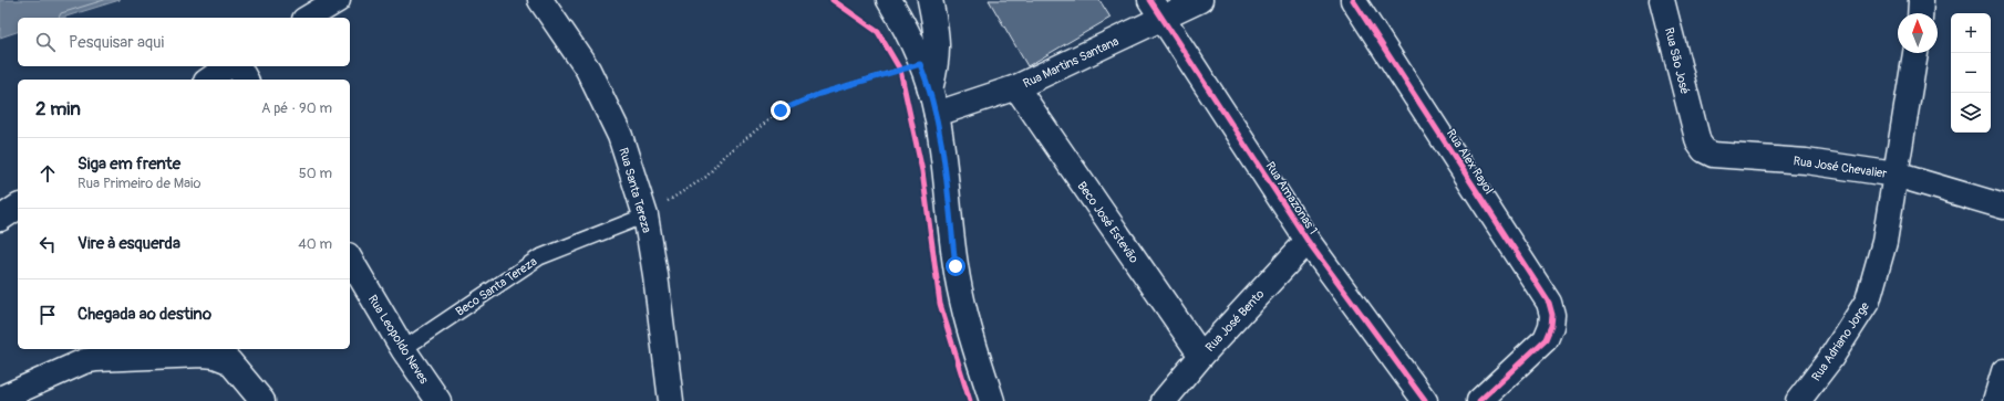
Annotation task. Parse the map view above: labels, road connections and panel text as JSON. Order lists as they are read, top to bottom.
{
  "streets": {
    "street": [
      "Rua São José",
      "Rua Martins Santana",
      "Rua Alex Rayol",
      "Rua José Chevalier",
      "Rua Santa Tereza",
      "Rua Amazonas 1",
      "Beco José Estevão",
      "Rua José Bento",
      "Rua Leopoldo Neves",
      "Rua Adriano Jorge"
    ],
    "lane": ["Beco Santa Tereza"]
  },
  "crossings": [
    ["Rua São José", "Rua José Chevalier"],
    ["Rua Martins Santana", "Rua Amazonas 1"],
    ["Rua Martins Santana", "Beco José Estevão"],
    ["Rua José Chevalier", "Rua Adriano Jorge"],
    ["Rua Santa Tereza", "Beco Santa Tereza"],
    ["Rua Amazonas 1", "Rua José Bento"],
    ["Beco José Estevão", "Rua José Bento"],
    ["Beco Santa Tereza", "Rua Leopoldo Neves"]
  ],
  "north": "top",
  "page": {
    "map_buttons": ["+", "−"],
    "search": "Pesquisar aqui",
    "heading": ["2 min", "A pé · 90 m"],
    "list": [
      ["Siga em frente", "Rua Primeiro de Maio", "50 m"],
      ["Vire à esquerda", "40 m"],
      "Chegada ao destino"
    ]
  }
}
